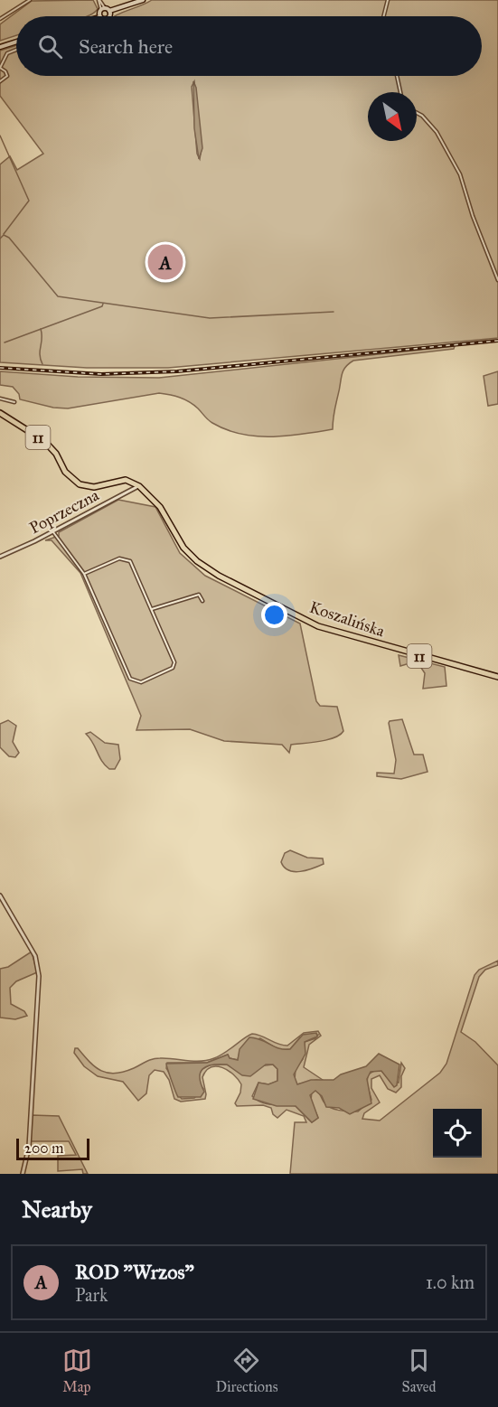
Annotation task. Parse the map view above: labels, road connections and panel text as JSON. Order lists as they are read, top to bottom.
{
  "streets": {
    "highway": ["11", "Koszalińska"],
    "street": ["Poprzeczna"]
  },
  "crossings": [
    ["11", "Poprzeczna"],
    ["11", "Koszalińska"],
    ["Poprzeczna", "Koszalińska"]
  ],
  "scale_bar": "200 m",
  "north": "bottom right",
  "page": {
    "search": "Search here",
    "pins": "A",
    "scale": "200 m",
    "heading": "Nearby",
    "list": [
      {
        "mark": "A",
        "name": "ROD \"Wrzos\"",
        "note": "Park",
        "value": "1.0 km"
      }
    ],
    "nav": ["Map", "Directions", "Saved"]
  }
}
